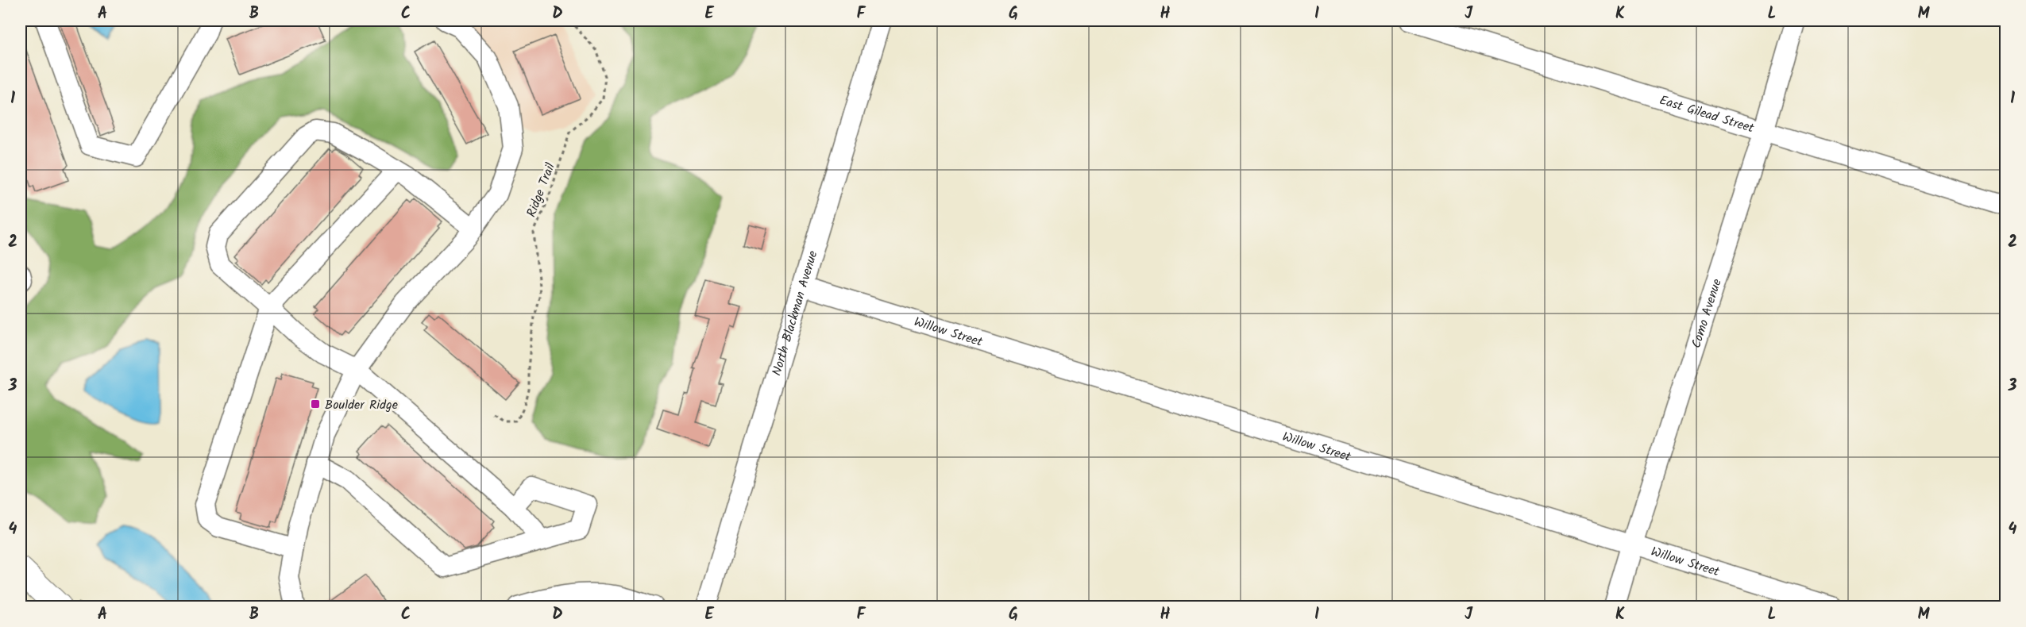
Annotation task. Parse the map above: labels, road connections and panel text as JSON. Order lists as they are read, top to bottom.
{
  "streets": {
    "street": [
      "East Gilead Street",
      "North Blackman Avenue",
      "Como Avenue",
      "Willow Street"
    ],
    "path": ["Ridge Trail"]
  },
  "crossings": [
    ["East Gilead Street", "Como Avenue"],
    ["North Blackman Avenue", "Willow Street"],
    ["Como Avenue", "Willow Street"]
  ],
  "places": {
    "transit": ["Boulder Ridge"]
  },
  "grid": {
    "columns": [
      "A",
      "B",
      "C",
      "D",
      "E",
      "F",
      "G",
      "H",
      "I",
      "J",
      "K",
      "L",
      "M"
    ],
    "rows": [
      "1",
      "2",
      "3",
      "4"
    ]
  }
}
